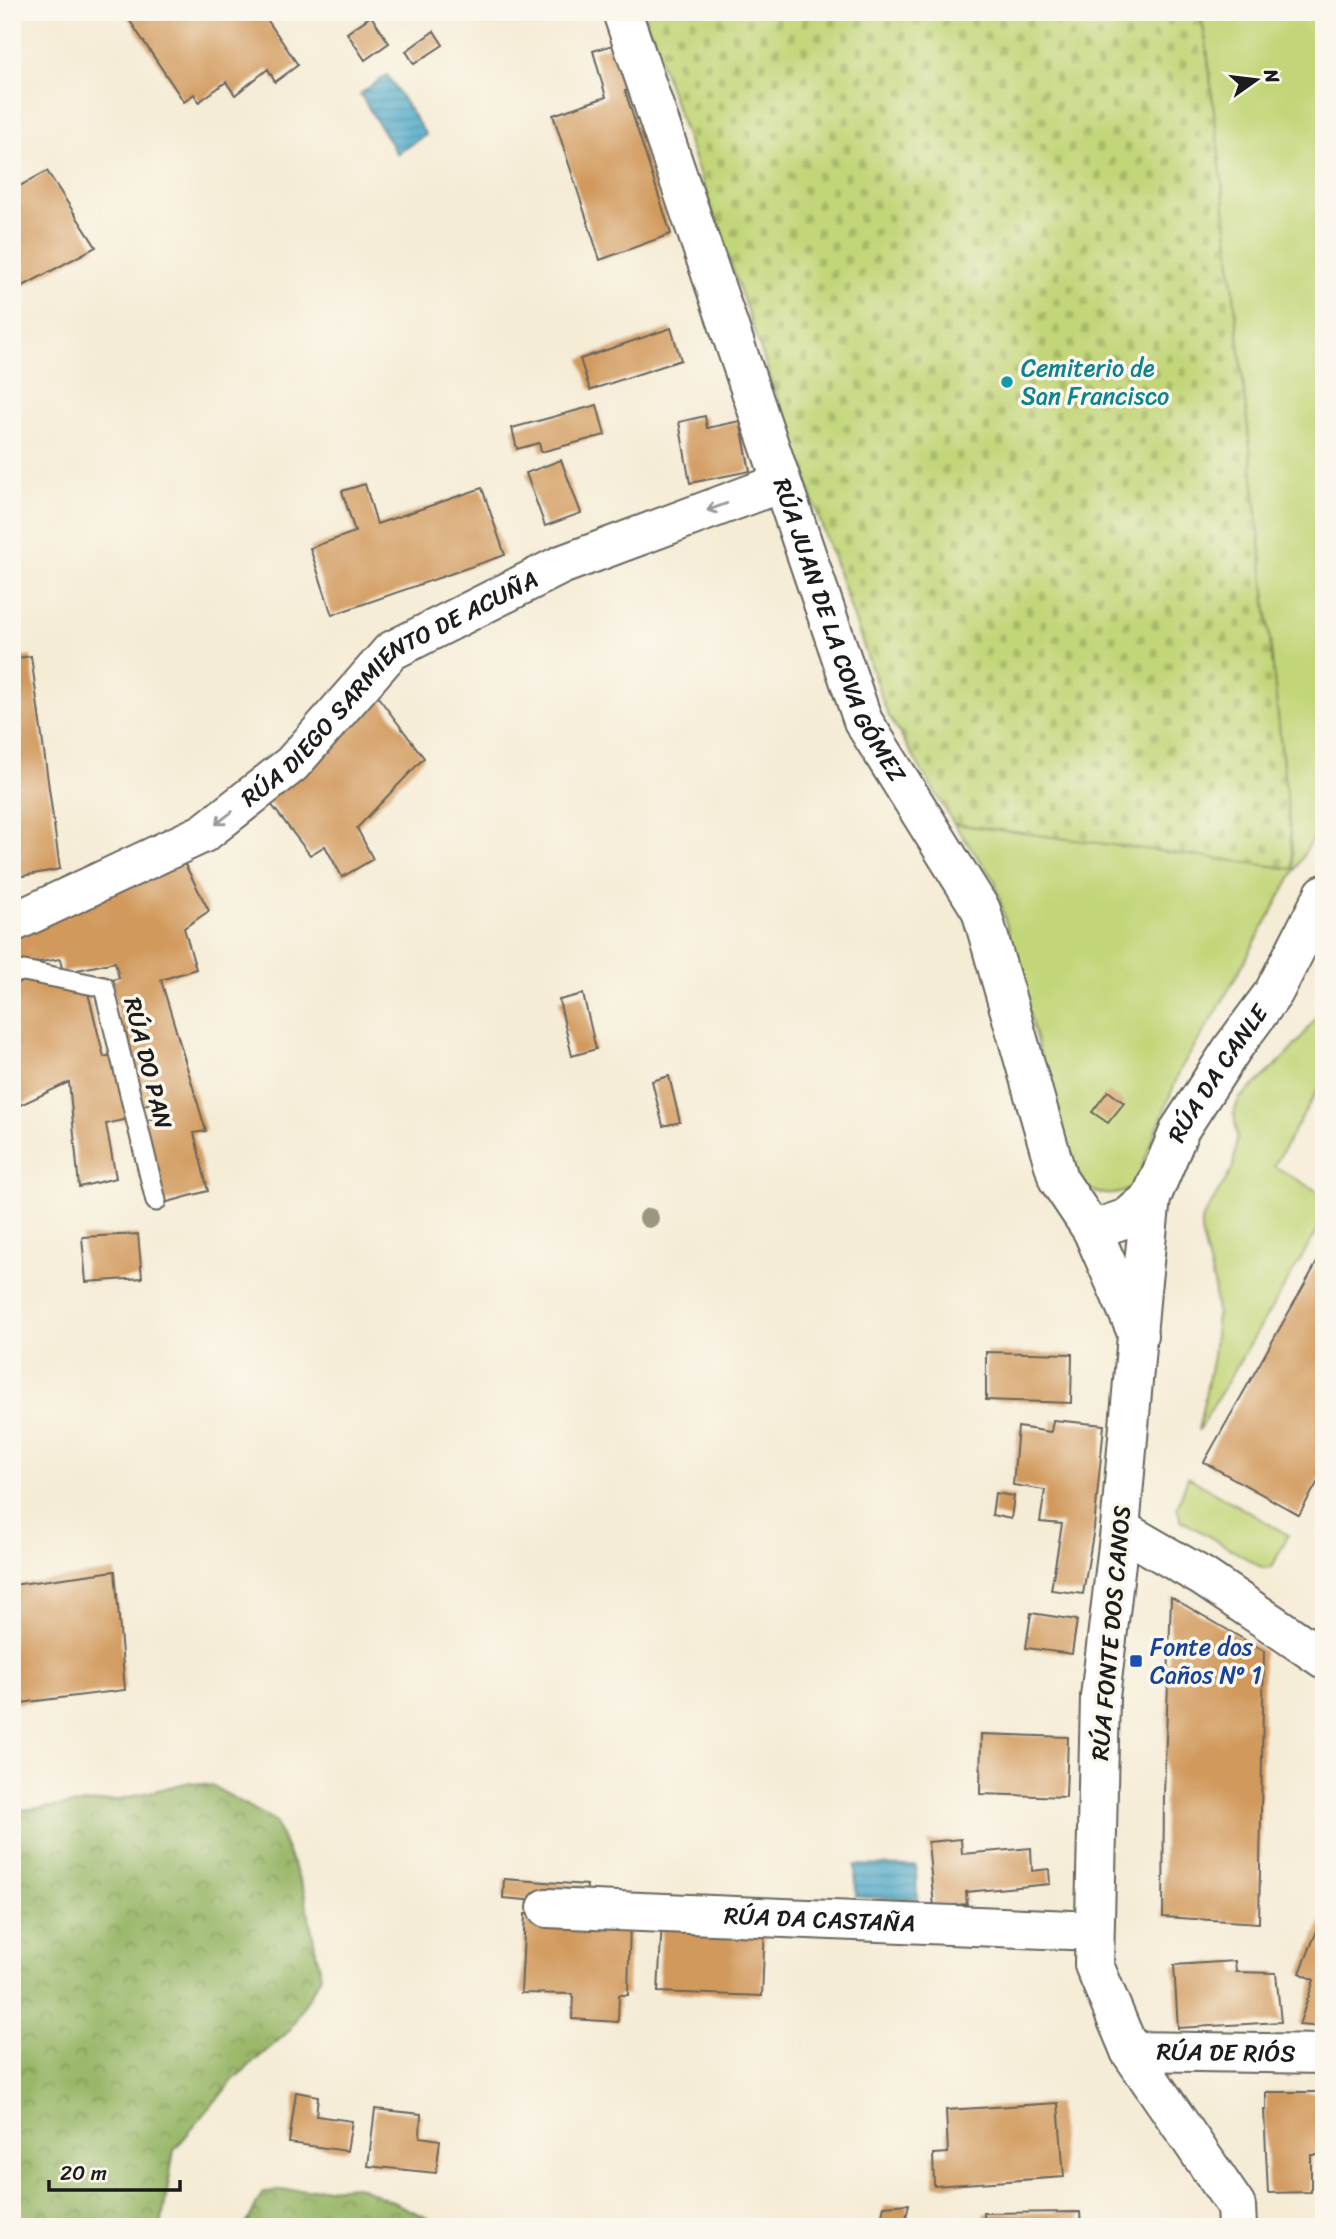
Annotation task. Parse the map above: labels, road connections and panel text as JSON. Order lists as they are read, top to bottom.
{
  "streets": {
    "street": [
      "RÚA JUAN DE LA COVA GÓMEZ",
      "RÚA DIEGO SARMIENTO DE ACUÑA",
      "RÚA DA CANLE",
      "RÚA FONTE DOS CANOS",
      "RÚA DA CASTAÑA",
      "RÚA DE RIÓS"
    ],
    "lane": ["RÚA DO PAN"]
  },
  "crossings": [
    ["RÚA JUAN DE LA COVA GÓMEZ", "RÚA DIEGO SARMIENTO DE ACUÑA"],
    ["RÚA JUAN DE LA COVA GÓMEZ", "RÚA DA CANLE"],
    ["RÚA JUAN DE LA COVA GÓMEZ", "RÚA FONTE DOS CANOS"],
    ["RÚA DA CANLE", "RÚA FONTE DOS CANOS"],
    ["RÚA FONTE DOS CANOS", "RÚA DA CASTAÑA"],
    ["RÚA FONTE DOS CANOS", "RÚA DE RIÓS"]
  ],
  "one_way": ["RÚA DIEGO SARMIENTO DE ACUÑA"],
  "places": {
    "other": ["Cemiterio de San Francisco"],
    "transit": ["Fonte dos Caños Nº 1"]
  },
  "scale_bar": "20 m",
  "north": "right"
}
